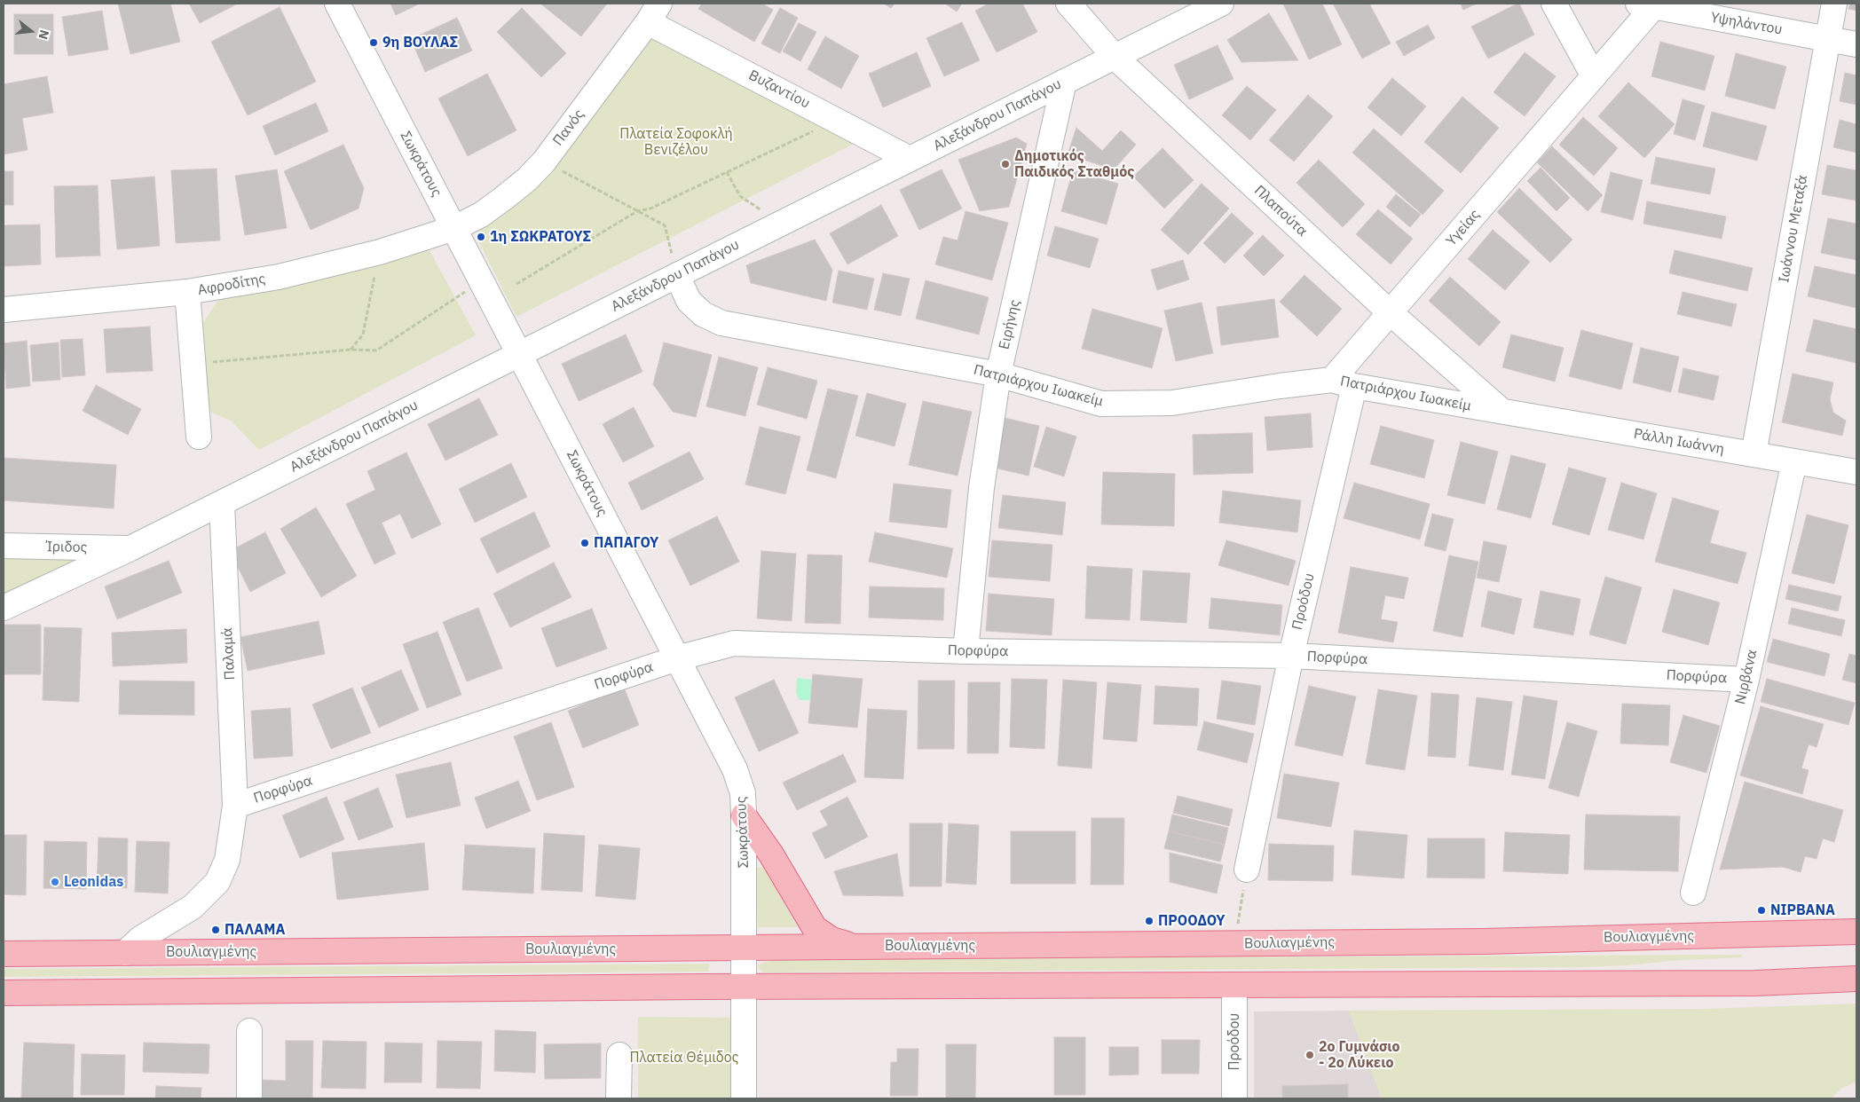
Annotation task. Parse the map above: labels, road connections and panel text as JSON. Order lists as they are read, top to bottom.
{
  "streets": {
    "main road": ["Βουλιαγμένης"],
    "street": [
      "Υψηλάντου",
      "Βυζαντίου",
      "Αλεξάνδρου Παπάγου",
      "Πανός",
      "Σωκράτους",
      "Πλαπούτα",
      "Υγείας",
      "Ιωάννου Μεταξά",
      "Αφροδίτης",
      "Ειρήνης",
      "Πατριάρχου Ιωακείμ",
      "Ράλλη Ιωάννη",
      "Ίριδος",
      "Προόδου",
      "Πορφύρα",
      "Παλαμά",
      "Νιρβάνα"
    ]
  },
  "crossings": [
    ["Υψηλάντου", "Υγείας"],
    ["Υψηλάντου", "Ιωάννου Μεταξά"],
    ["Βυζαντίου", "Αλεξάνδρου Παπάγου"],
    ["Βυζαντίου", "Πανός"],
    ["Αλεξάνδρου Παπάγου", "Σωκράτους"],
    ["Αλεξάνδρου Παπάγου", "Πλαπούτα"],
    ["Αλεξάνδρου Παπάγου", "Ειρήνης"],
    ["Αλεξάνδρου Παπάγου", "Πατριάρχου Ιωακείμ"],
    ["Αλεξάνδρου Παπάγου", "Ίριδος"],
    ["Αλεξάνδρου Παπάγου", "Παλαμά"],
    ["Πανός", "Σωκράτους"],
    ["Πανός", "Αφροδίτης"],
    ["Σωκράτους", "Αφροδίτης"],
    ["Σωκράτους", "Πορφύρα"],
    ["Σωκράτους", "Βουλιαγμένης"],
    ["Πλαπούτα", "Υγείας"],
    ["Πλαπούτα", "Πατριάρχου Ιωακείμ"],
    ["Πλαπούτα", "Ράλλη Ιωάννη"],
    ["Υγείας", "Πατριάρχου Ιωακείμ"],
    ["Υγείας", "Προόδου"],
    ["Ιωάννου Μεταξά", "Ράλλη Ιωάννη"],
    ["Ειρήνης", "Πατριάρχου Ιωακείμ"],
    ["Ειρήνης", "Πορφύρα"],
    ["Πατριάρχου Ιωακείμ", "Ράλλη Ιωάννη"],
    ["Πατριάρχου Ιωακείμ", "Προόδου"],
    ["Ράλλη Ιωάννη", "Νιρβάνα"],
    ["Προόδου", "Πορφύρα"],
    ["Πορφύρα", "Παλαμά"],
    ["Πορφύρα", "Νιρβάνα"],
    ["Παλαμά", "Βουλιαγμένης"]
  ],
  "parks": ["Πλατεία Σοφοκλή Βενιζέλου", "Πλατεία Θέμιδος"],
  "places": [
    "9η ΒΟΥΛΑΣ",
    "Δημοτικός Παιδικός Σταθμός",
    "1η ΣΩΚΡΑΤΟΥΣ",
    "ΠΑΠΑΓΟΥ",
    "Leonidas",
    "ΝΙΡΒΑΝΑ",
    "ΠΡΟΟΔΟΥ",
    "ΠΑΛΑΜΑ",
    "2ο Γυμνάσιο - 2ο Λύκειο"
  ],
  "north": "right"
}
